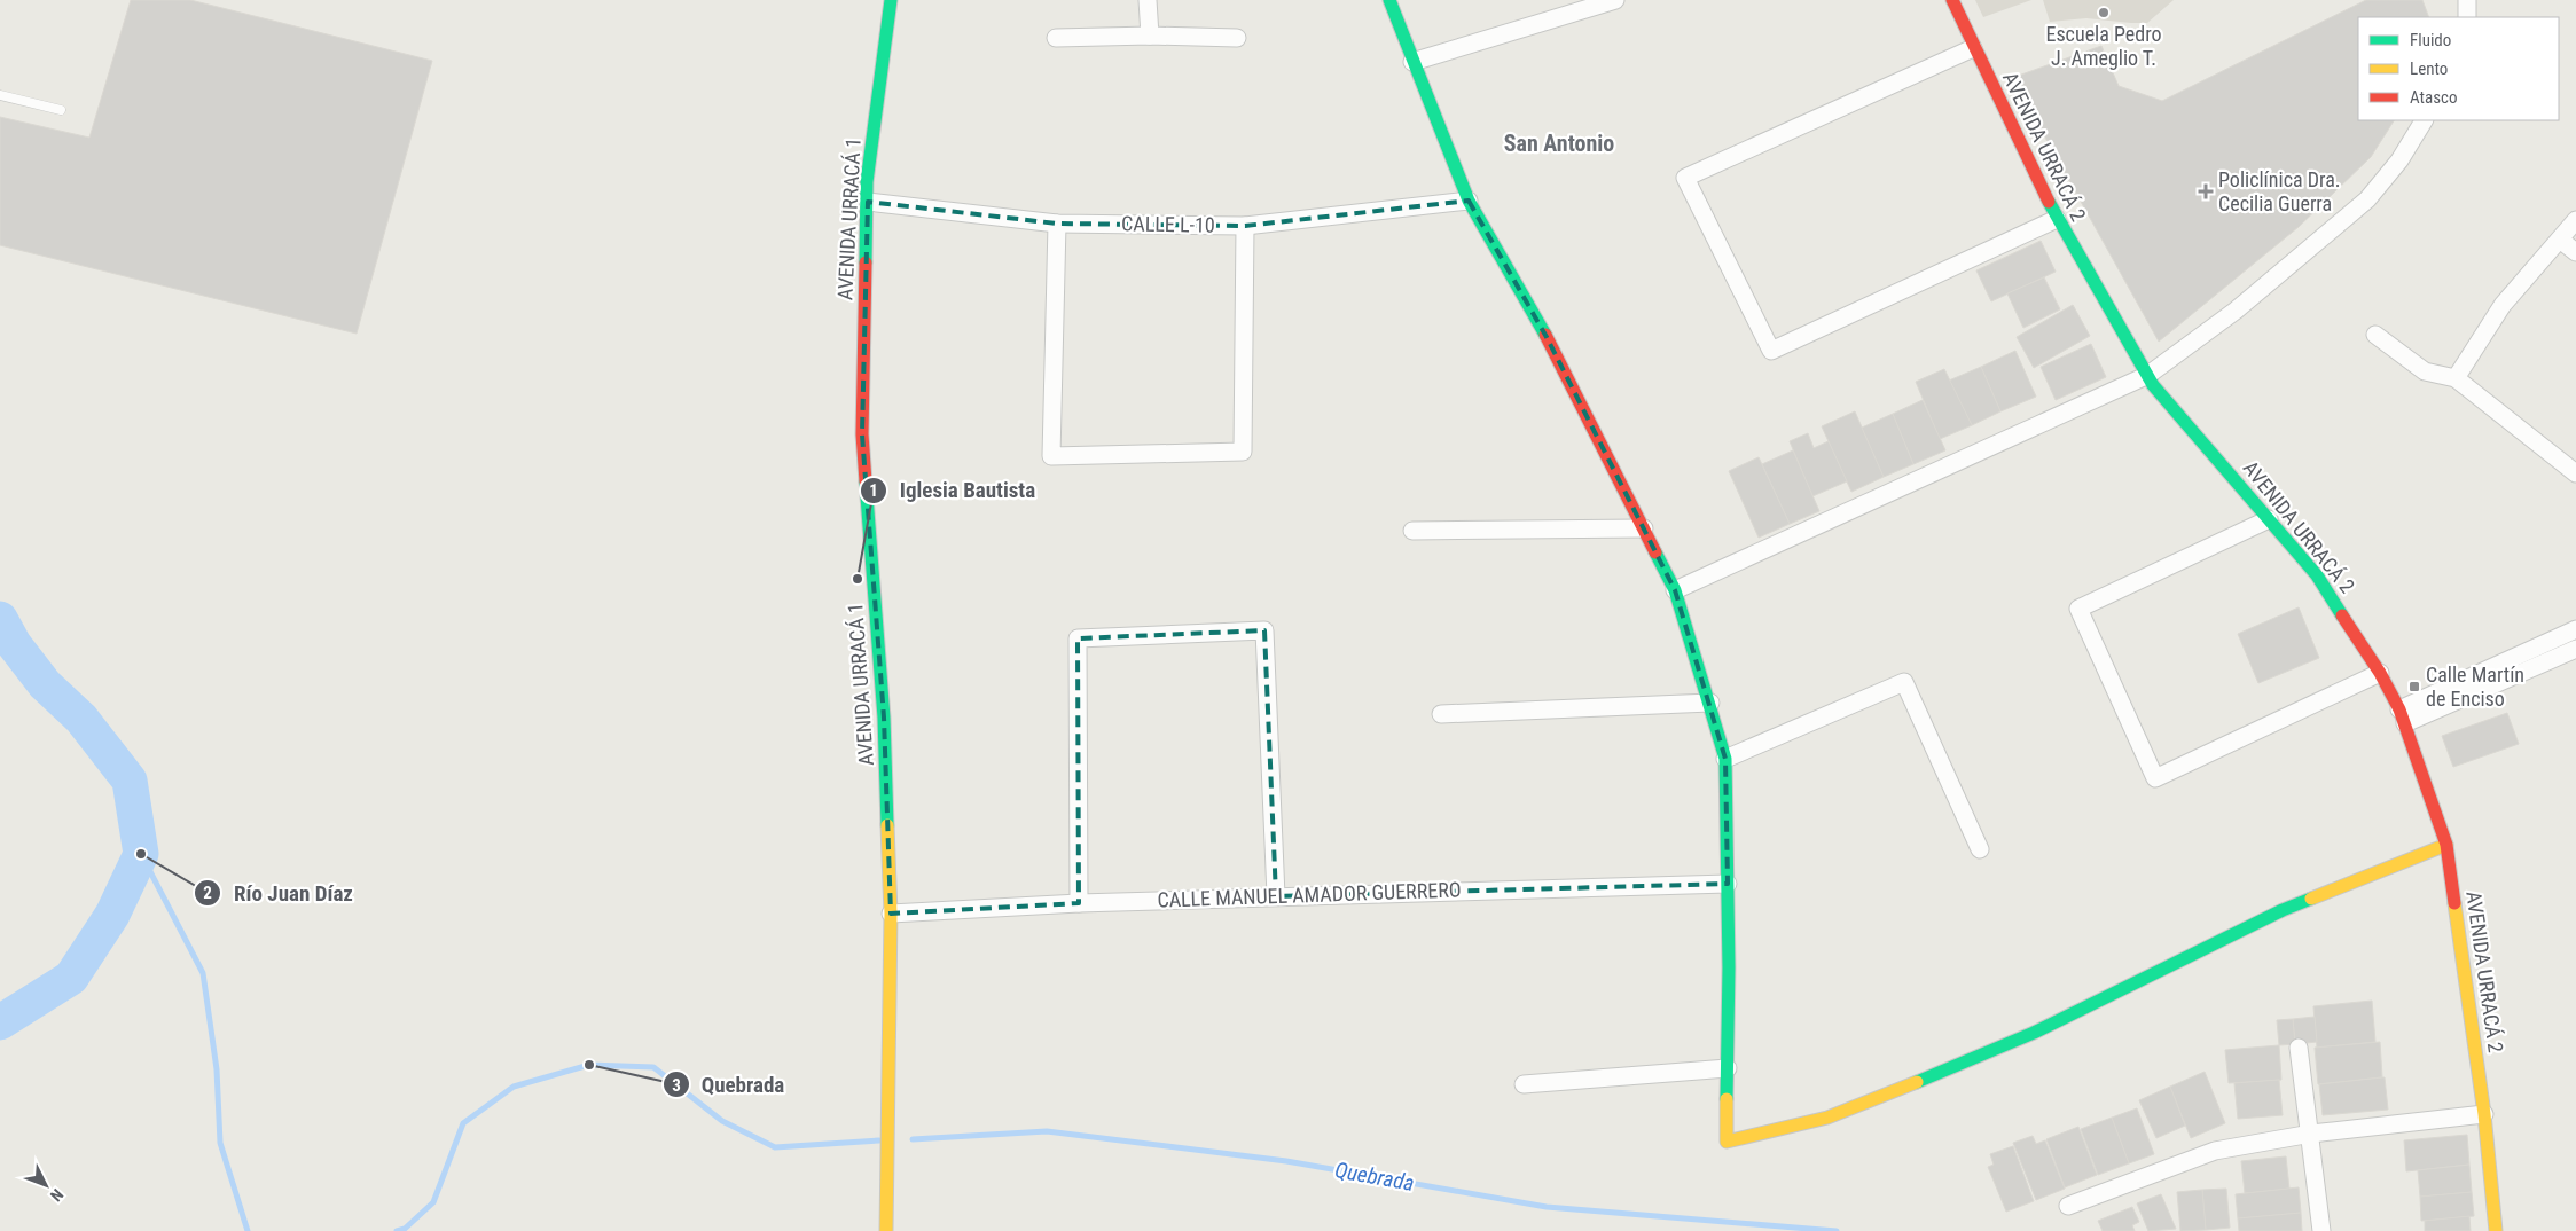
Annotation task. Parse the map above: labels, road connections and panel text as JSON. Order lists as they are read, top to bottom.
{
  "streets": {
    "street": [
      "AVENIDA URRACÁ 2",
      "AVENIDA URRACÁ 1",
      "CALLE L-10",
      "CALLE MANUEL AMADOR GUERRERO"
    ]
  },
  "crossings": [
    ["AVENIDA URRACÁ 1", "CALLE L-10"],
    ["AVENIDA URRACÁ 1", "CALLE MANUEL AMADOR GUERRERO"]
  ],
  "districts": ["San Antonio"],
  "water": ["Quebrada"],
  "places": {
    "other": [
      "Escuela Pedro J. Ameglio T.",
      "Iglesia Bautista",
      "Río Juan Díaz",
      "Quebrada"
    ],
    "health": ["Policlínica Dra. Cecilia Guerra"],
    "transit": ["Calle Martín de Enciso"]
  },
  "legend": ["Fluido", "Lento", "Atasco"],
  "north": "bottom right"
}
